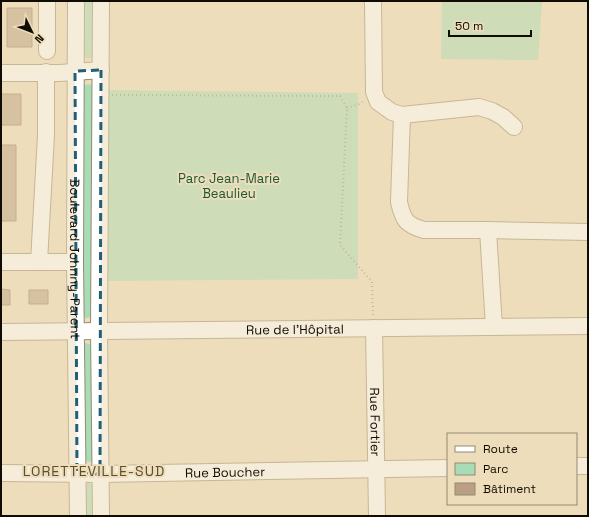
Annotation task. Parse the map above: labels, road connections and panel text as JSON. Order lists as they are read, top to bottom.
{
  "streets": {
    "street": [
      "Boulevard Johnny-Parent",
      "Rue de l'Hôpital",
      "Rue Fortier",
      "Rue Boucher"
    ]
  },
  "crossings": [
    ["Boulevard Johnny-Parent", "Rue de l'Hôpital"],
    ["Boulevard Johnny-Parent", "Rue Boucher"],
    ["Rue de l'Hôpital", "Rue Fortier"],
    ["Rue Fortier", "Rue Boucher"]
  ],
  "districts": ["LORETTEVILLE-SUD"],
  "parks": ["Parc Jean-Marie Beaulieu"],
  "legend": ["Route", "Parc", "Bâtiment"],
  "scale_bar": "50 m",
  "north": "bottom right"
}
